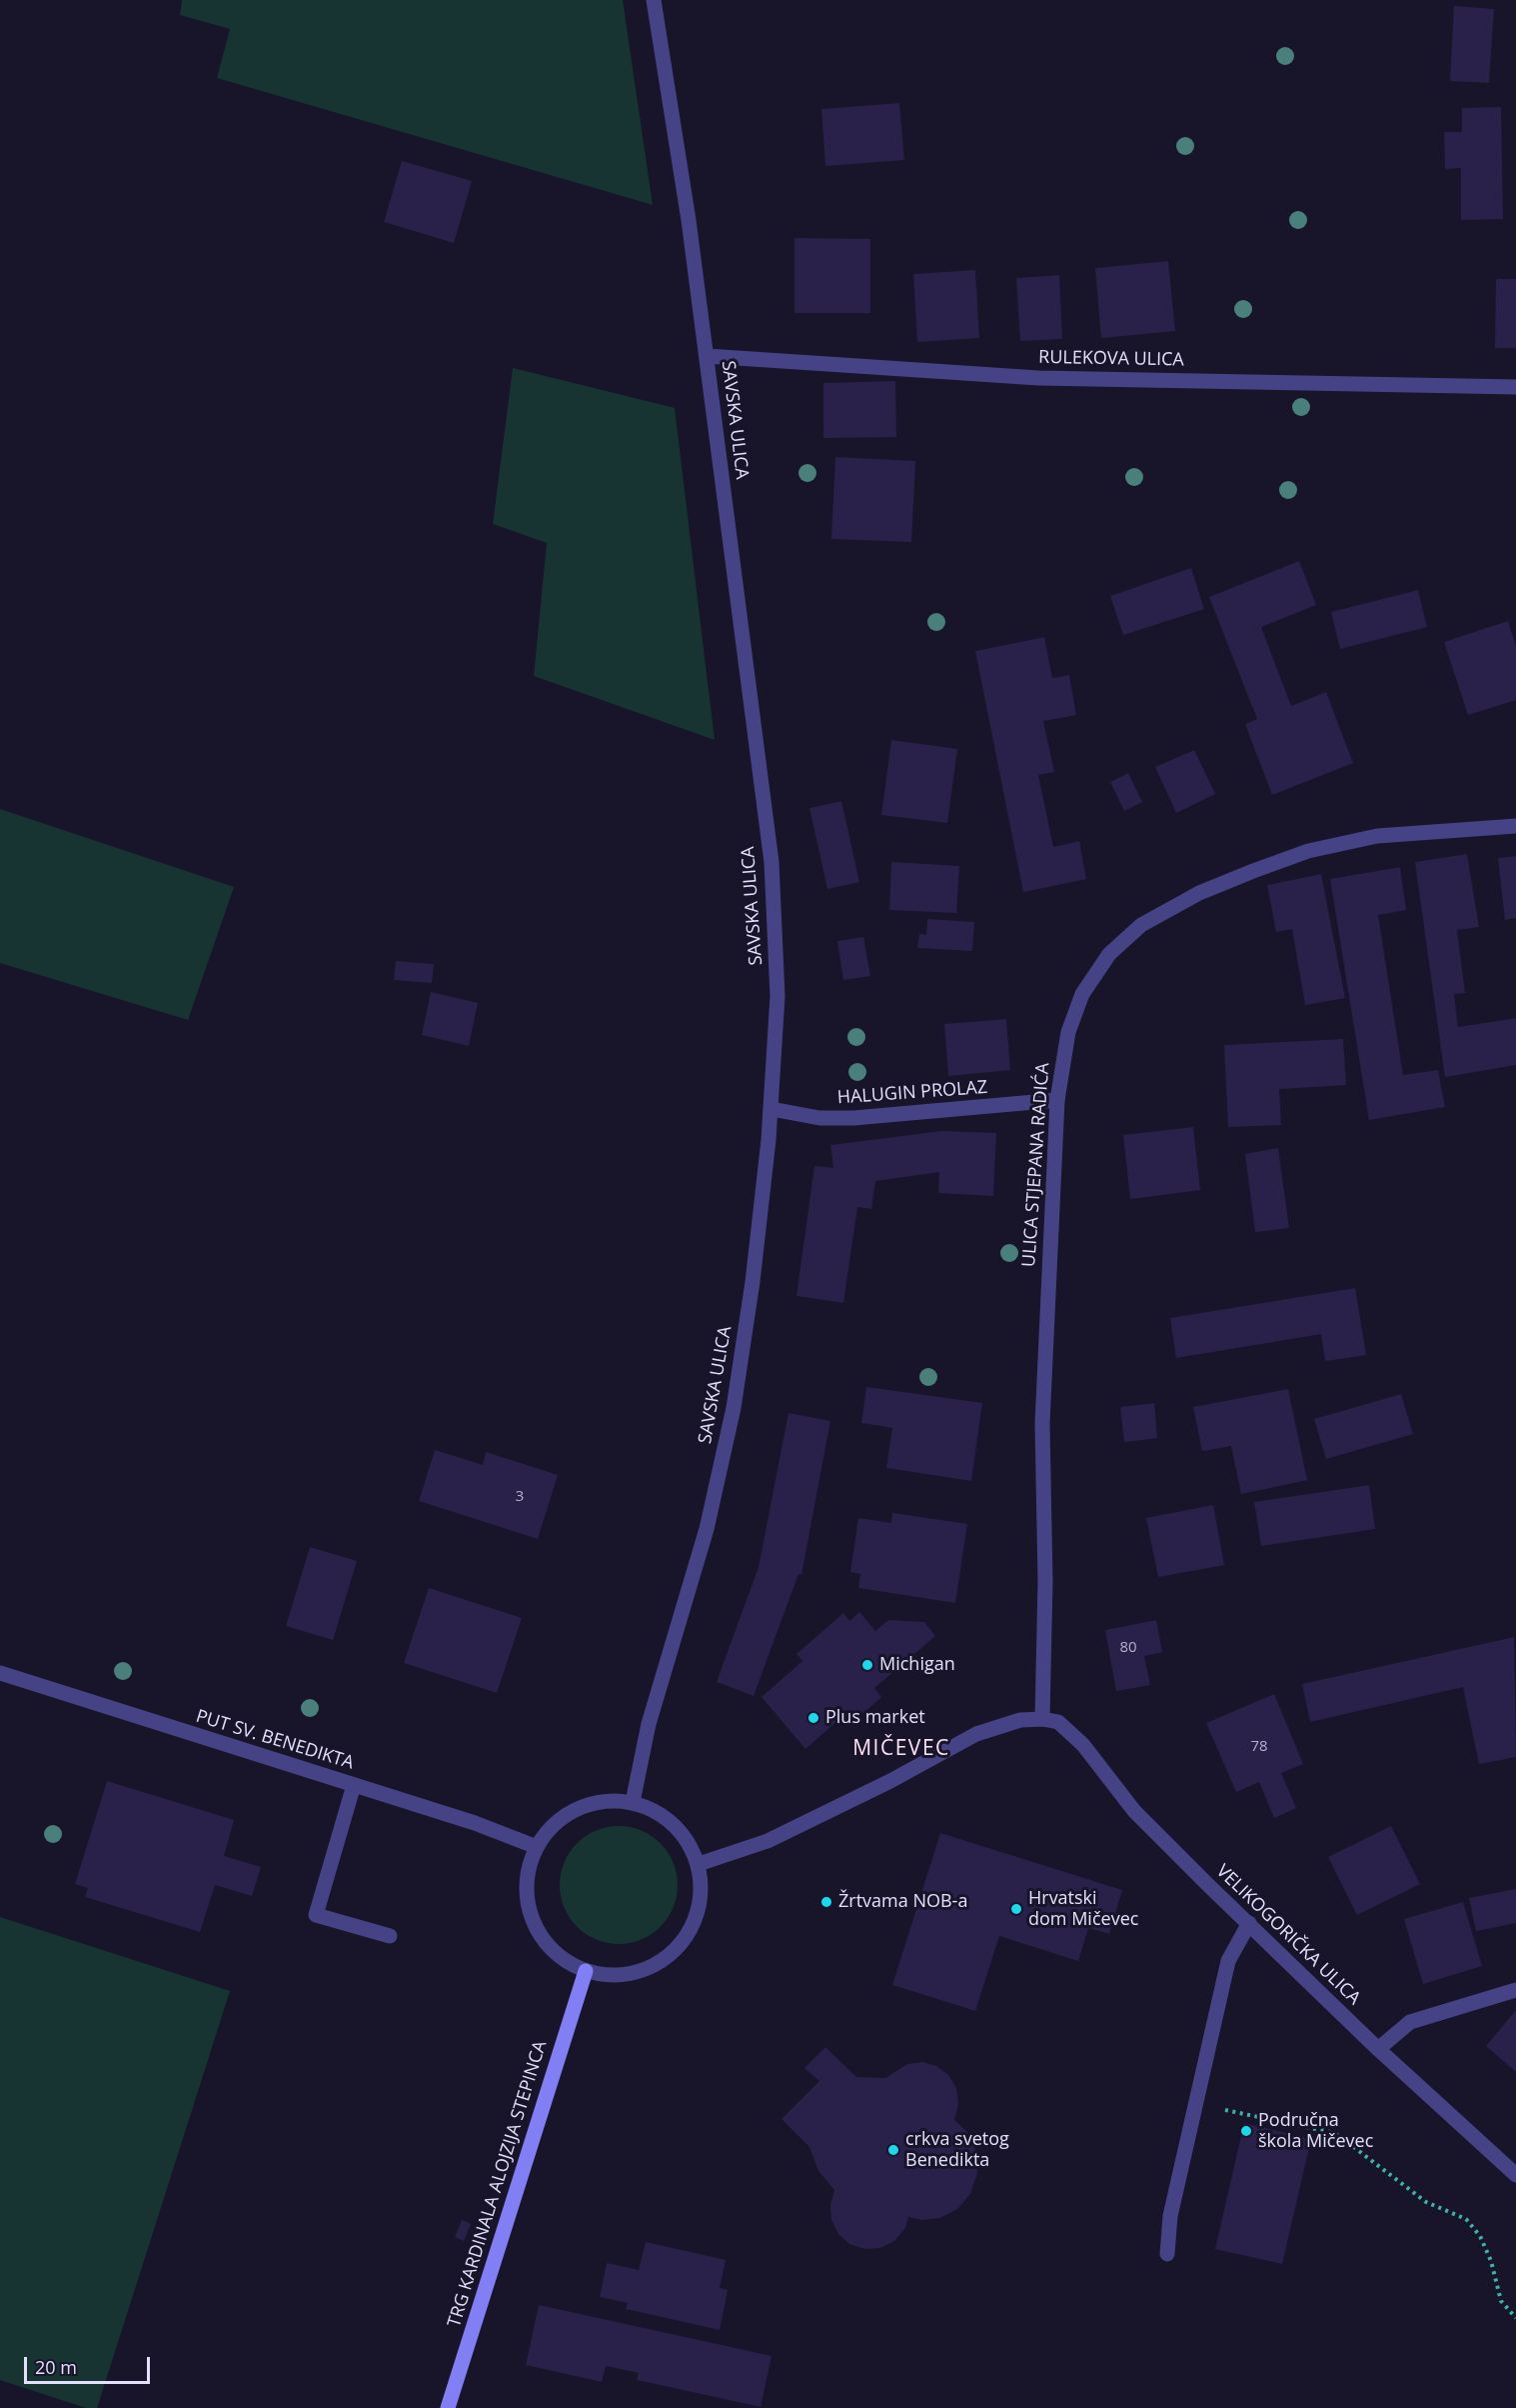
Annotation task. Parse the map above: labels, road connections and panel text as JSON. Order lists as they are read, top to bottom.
{
  "streets": {
    "main road": ["TRG KARDINALA ALOJZIJA STEPINCA"],
    "street": [
      "RULEKOVA ULICA",
      "SAVSKA ULICA",
      "HALUGIN PROLAZ",
      "ULICA STJEPANA RADIĆA",
      "PUT SV. BENEDIKTA",
      "VELIKOGORIČKA ULICA"
    ]
  },
  "crossings": [
    ["RULEKOVA ULICA", "SAVSKA ULICA"],
    ["SAVSKA ULICA", "HALUGIN PROLAZ"],
    ["SAVSKA ULICA", "PUT SV. BENEDIKTA"],
    ["SAVSKA ULICA", "TRG KARDINALA ALOJZIJA STEPINCA"],
    ["HALUGIN PROLAZ", "ULICA STJEPANA RADIĆA"],
    ["ULICA STJEPANA RADIĆA", "VELIKOGORIČKA ULICA"],
    ["PUT SV. BENEDIKTA", "TRG KARDINALA ALOJZIJA STEPINCA"]
  ],
  "districts": ["MIČEVEC"],
  "places": [
    "Michigan",
    "Plus market",
    "Žrtvama NOB-a",
    "Hrvatski dom Mičevec",
    "Područna škola Mičevec",
    "crkva svetog Benedikta"
  ],
  "house_numbers": ["3", "80", "78"],
  "scale_bar": "20 m"
}
